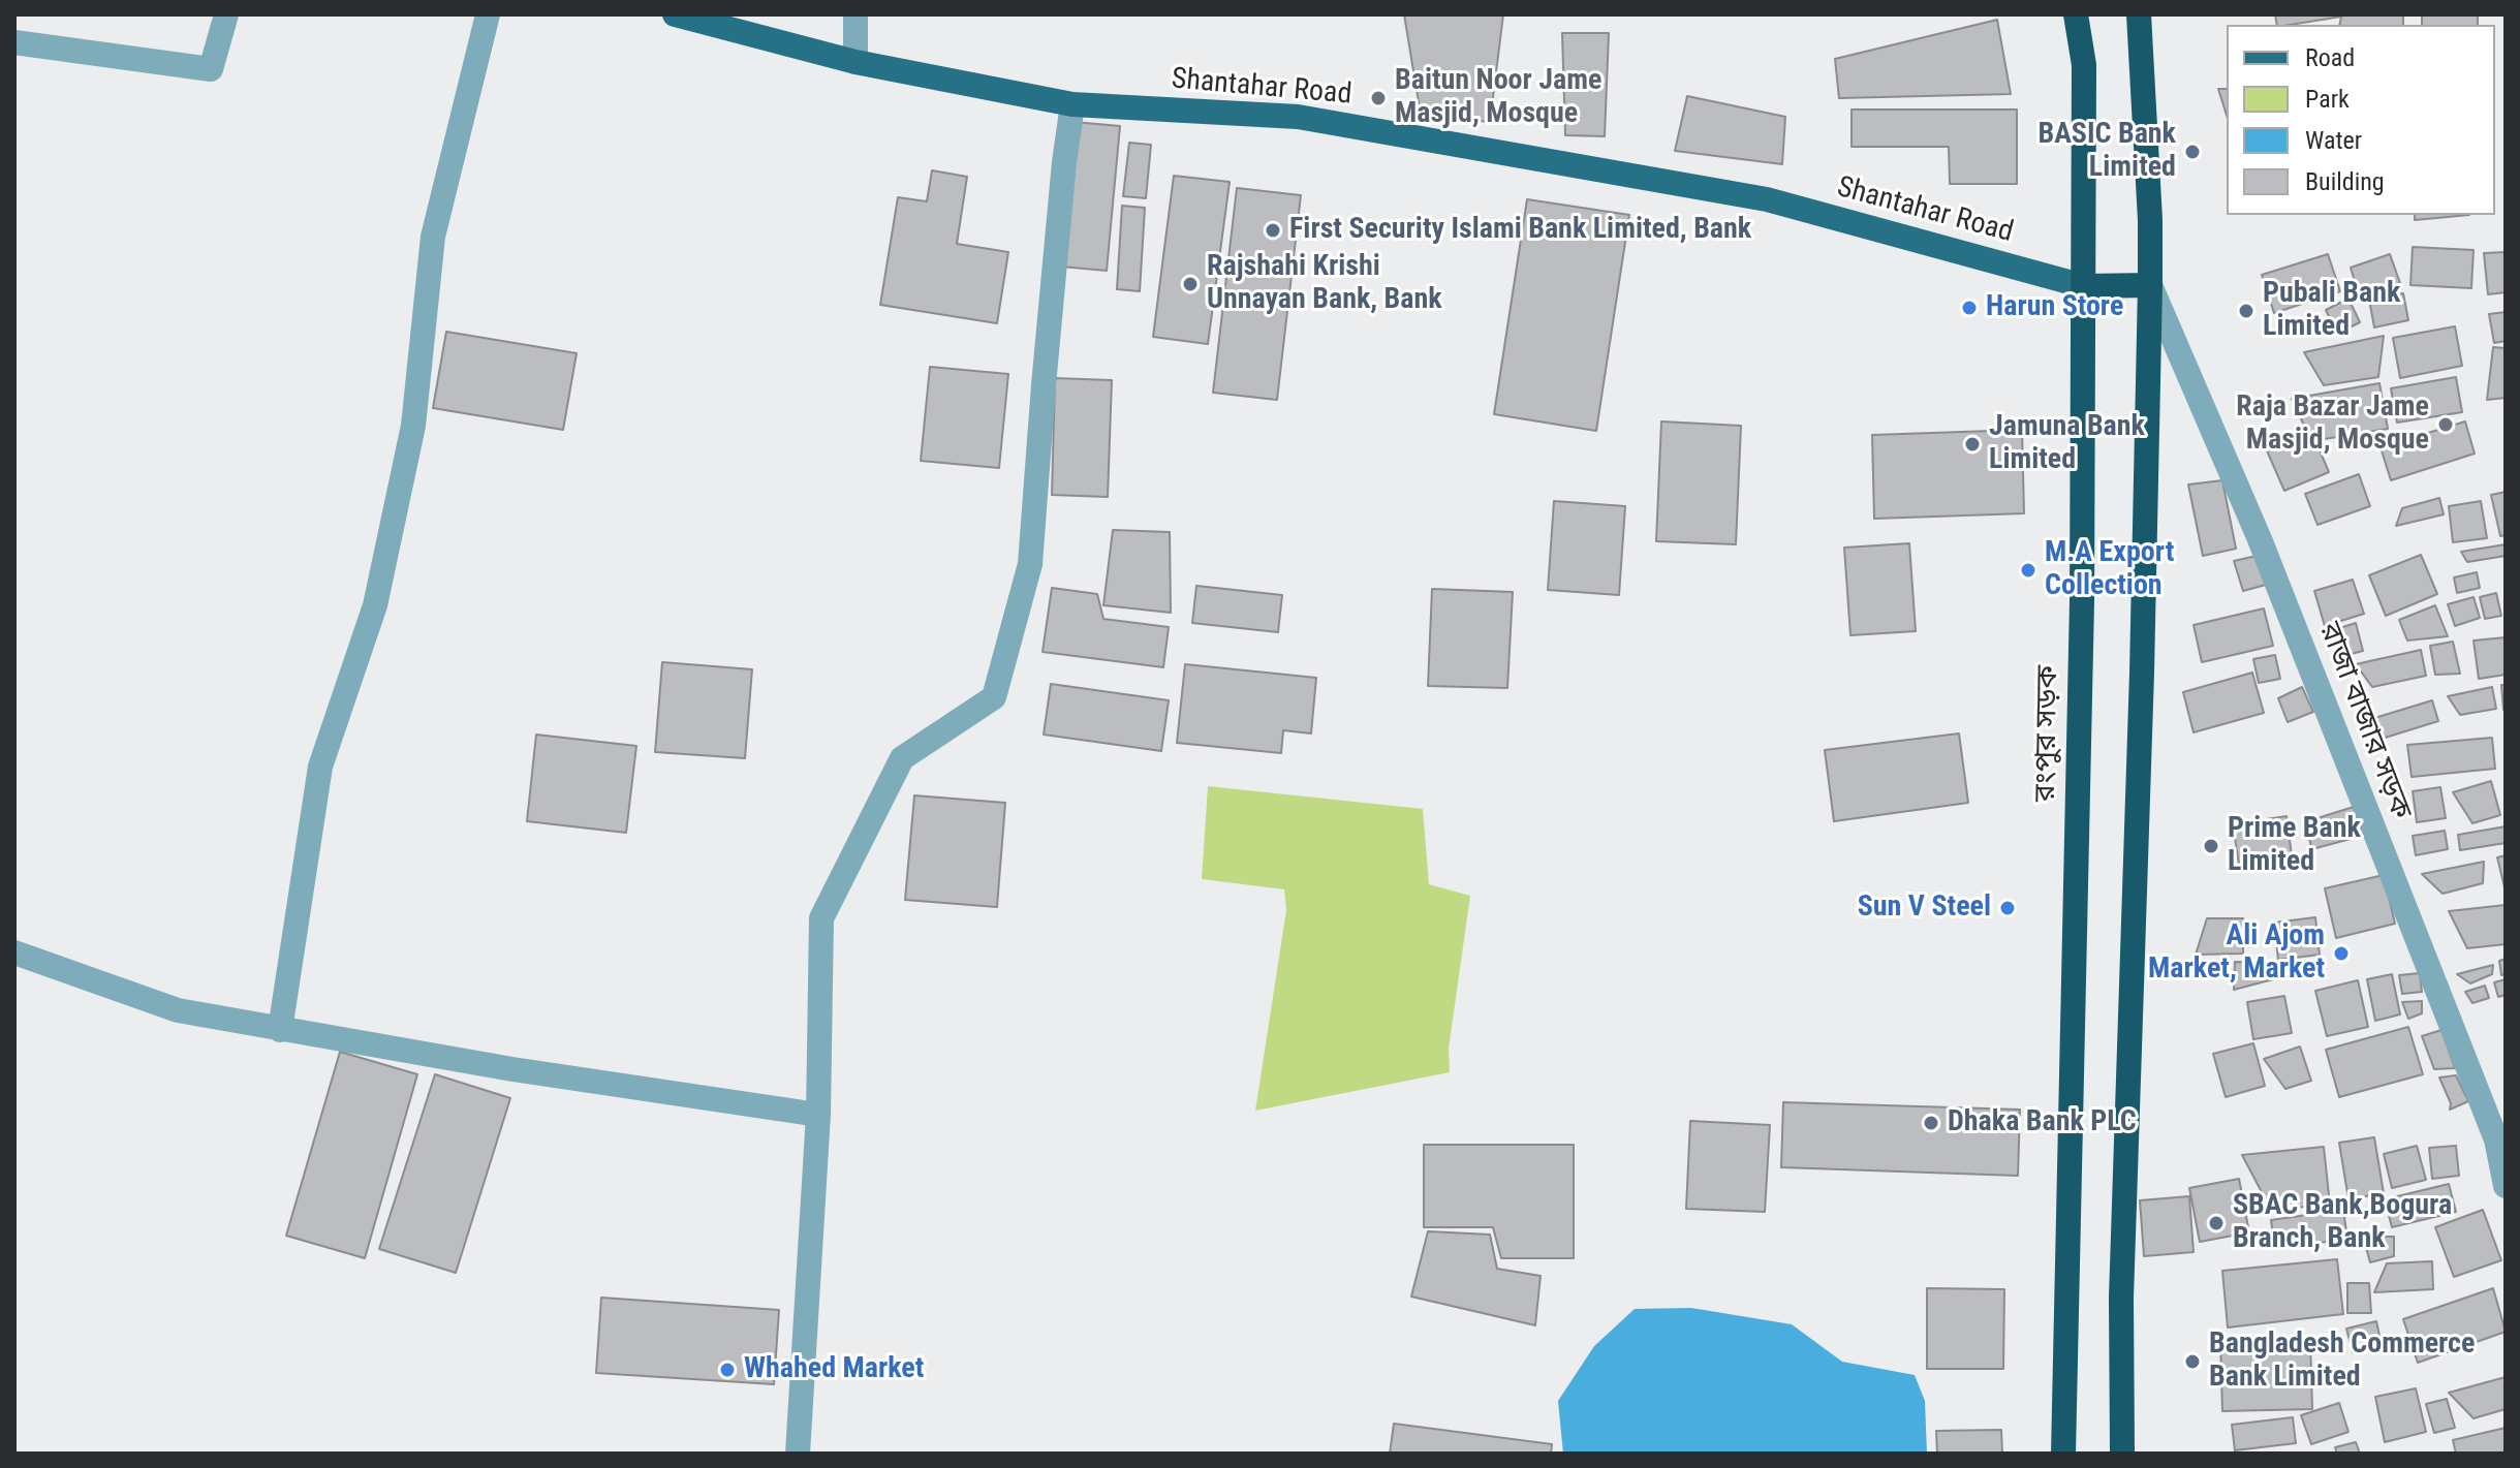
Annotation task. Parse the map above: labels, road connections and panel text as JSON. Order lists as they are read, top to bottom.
{
  "streets": {
    "highway": ["রংপুর সড়ক"],
    "main road": ["Shantahar Road"],
    "street": ["রাজা বাজার সড়ক"]
  },
  "crossings": [
    ["Shantahar Road", "রংপুর সড়ক"]
  ],
  "places": [
    "Baitun Noor Jame Masjid, Mosque",
    "BASIC Bank Limited",
    "First Security Islami Bank Limited, Bank",
    "Rajshahi Krishi Unnayan Bank, Bank",
    "Harun Store",
    "Pubali Bank Limited",
    "Raja Bazar Jame Masjid, Mosque",
    "Jamuna Bank Limited",
    "M.A Export Collection",
    "Prime Bank Limited",
    "Sun V Steel",
    "Ali Ajom Market, Market",
    "Dhaka Bank PLC",
    "SBAC Bank,Bogura Branch, Bank",
    "Bangladesh Commerce Bank Limited",
    "Whahed Market"
  ],
  "legend": [
    "Road",
    "Park",
    "Water",
    "Building"
  ]
}
